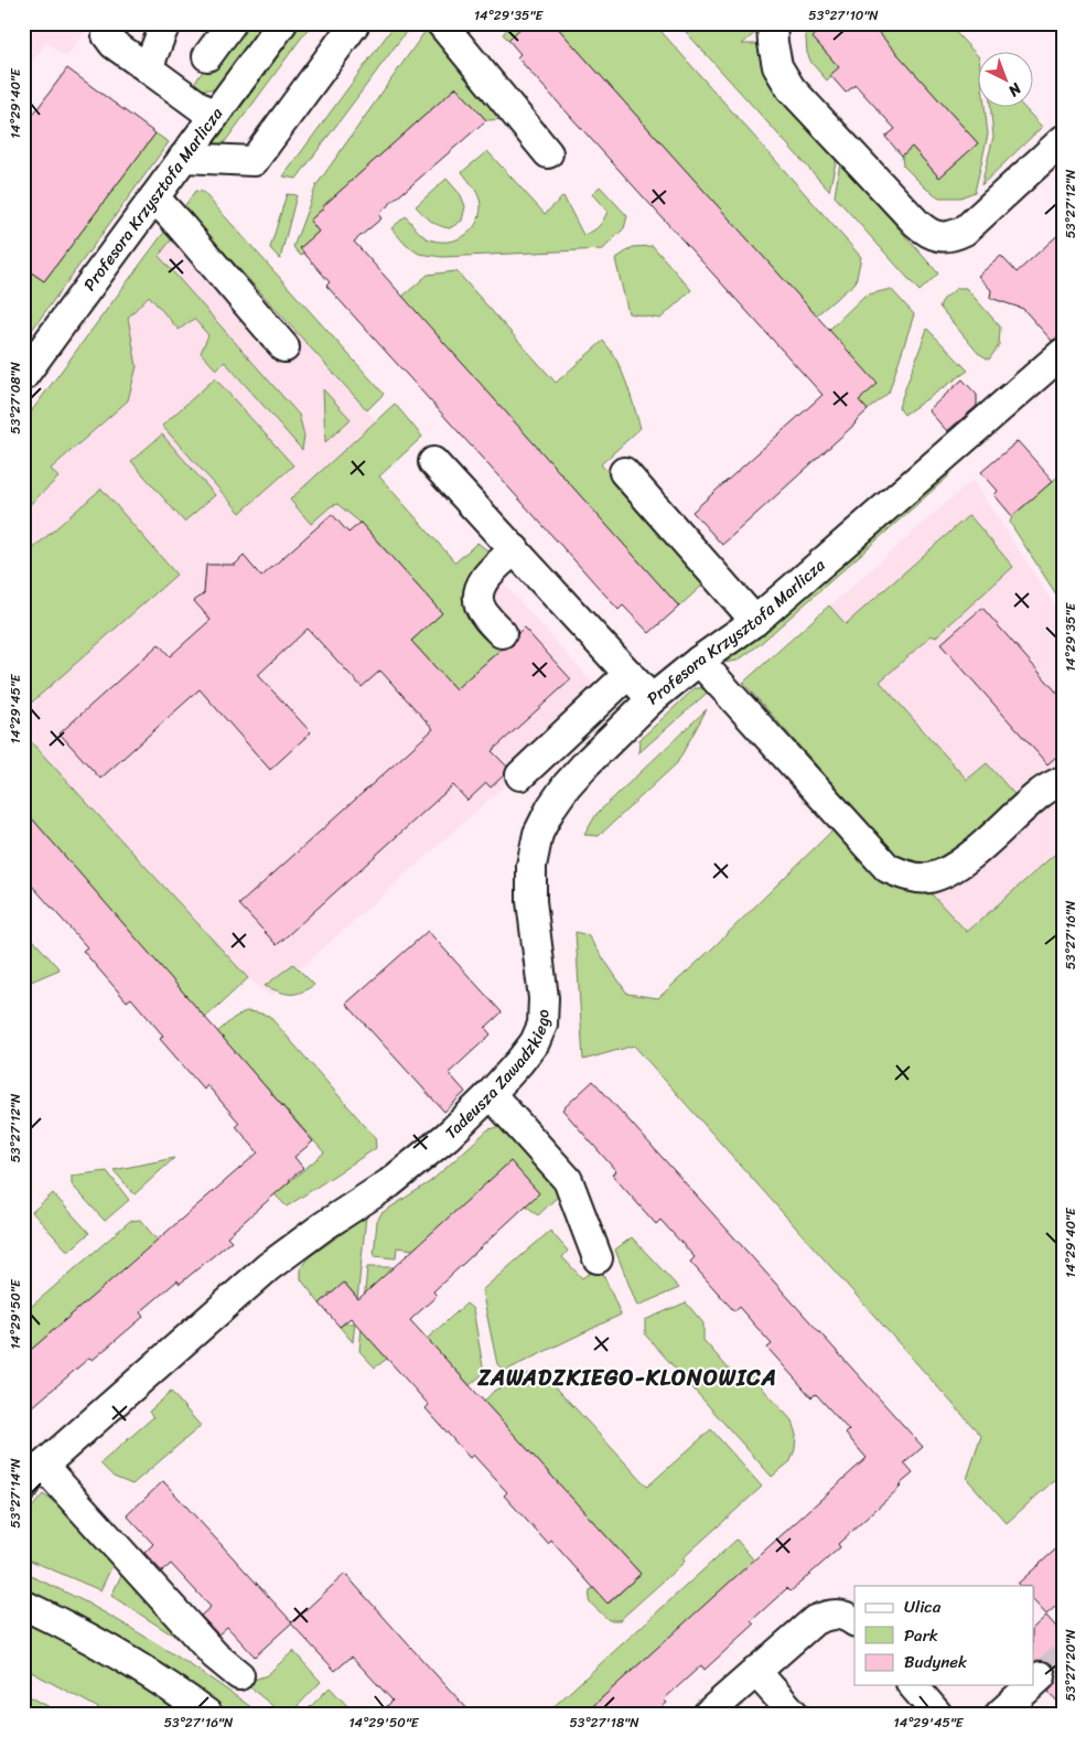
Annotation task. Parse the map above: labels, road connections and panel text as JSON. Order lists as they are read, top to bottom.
{
  "streets": {
    "street": ["Profesora Krzysztofa Marlicza", "Tadeusza Zawadzkiego"]
  },
  "crossings": [
    ["Profesora Krzysztofa Marlicza", "Tadeusza Zawadzkiego"]
  ],
  "districts": ["ZAWADZKIEGO-KLONOWICA"],
  "legend": ["Ulica", "Park", "Budynek"],
  "north": "bottom right",
  "coordinates": [
    "14°29'35\"E",
    "53°27'10\"N",
    "14°29'40\"E",
    "53°27'12\"N",
    "53°27'08\"N",
    "14°29'45\"E",
    "53°27'16\"N",
    "14°29'50\"E",
    "53°27'14\"N",
    "53°27'20\"N",
    "53°27'18\"N"
  ]
}
